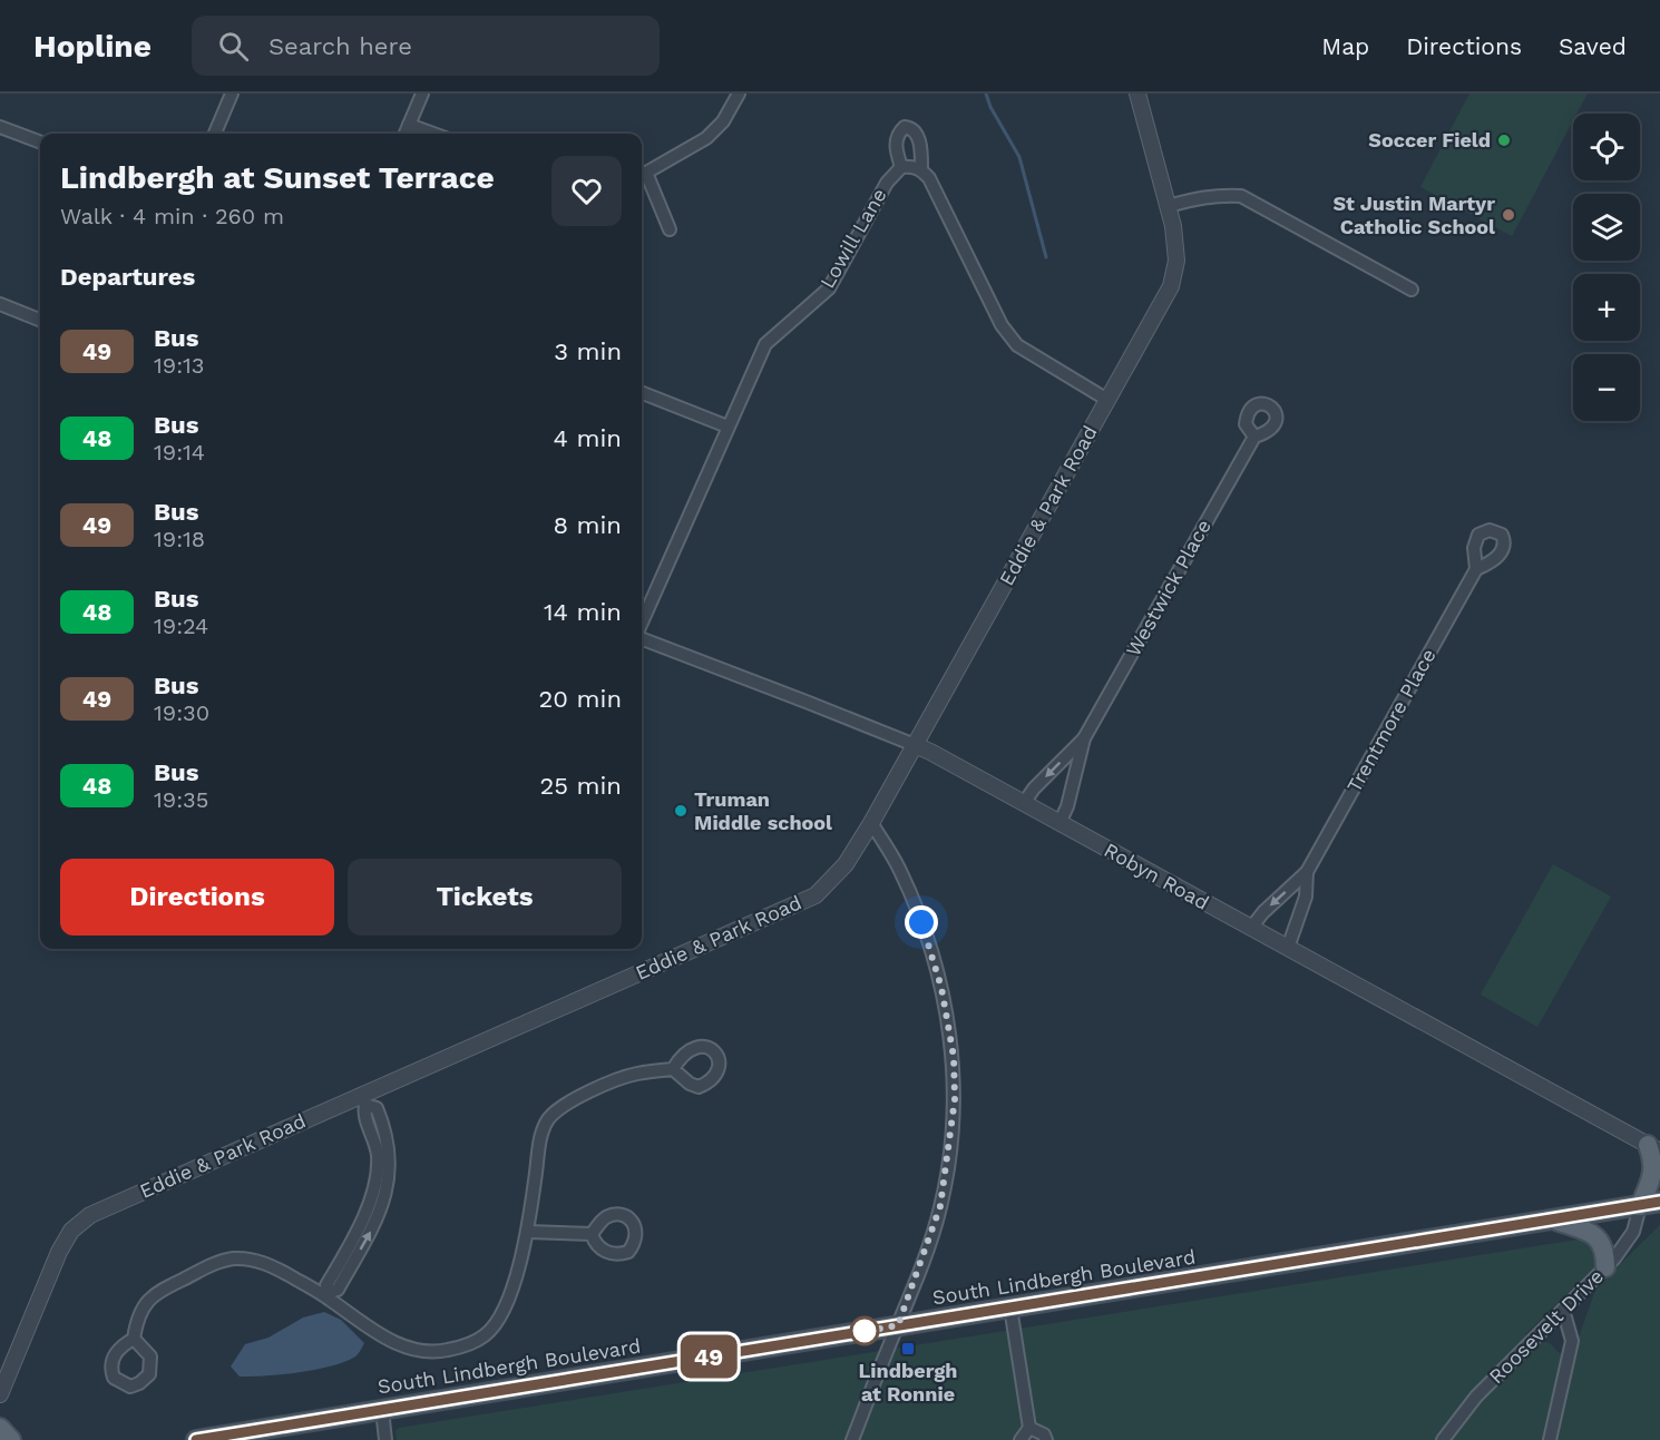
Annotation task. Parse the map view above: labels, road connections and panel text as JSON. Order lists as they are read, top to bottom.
{
  "streets": {
    "main road": ["South Lindbergh Boulevard"],
    "street": [
      "Lowill Lane",
      "Eddie & Park Road",
      "Westwick Place",
      "Trentmore Place",
      "Robyn Road",
      "Roosevelt Drive"
    ]
  },
  "crossings": [
    ["Eddie & Park Road", "Robyn Road"],
    ["Westwick Place", "Robyn Road"],
    ["Trentmore Place", "Robyn Road"],
    ["South Lindbergh Boulevard", "Roosevelt Drive"]
  ],
  "places": {
    "other": ["Soccer Field", "St Justin Martyr Catholic School", "Truman Middle school"],
    "transit": ["Lindbergh at Ronnie"]
  },
  "lines": ["bus line 49"],
  "page": {
    "header": "Hopline",
    "search": "Search here",
    "nav": ["Map", "Directions", "Saved"],
    "on_map": "49",
    "map_buttons": ["+", "−"],
    "heading": [
      ["Lindbergh at Sunset Terrace", "Walk · 4 min · 260 m"],
      "Departures"
    ],
    "list": [
      {
        "mark": "49",
        "name": "Bus",
        "note": "19:13",
        "value": "3 min"
      },
      {
        "mark": "48",
        "name": "Bus",
        "note": "19:14",
        "value": "4 min"
      },
      {
        "mark": "49",
        "name": "Bus",
        "note": "19:18",
        "value": "8 min"
      },
      {
        "mark": "48",
        "name": "Bus",
        "note": "19:24",
        "value": "14 min"
      },
      {
        "mark": "49",
        "name": "Bus",
        "note": "19:30",
        "value": "20 min"
      },
      {
        "mark": "48",
        "name": "Bus",
        "note": "19:35",
        "value": "25 min"
      }
    ],
    "buttons": ["Directions", "Tickets"]
  }
}
